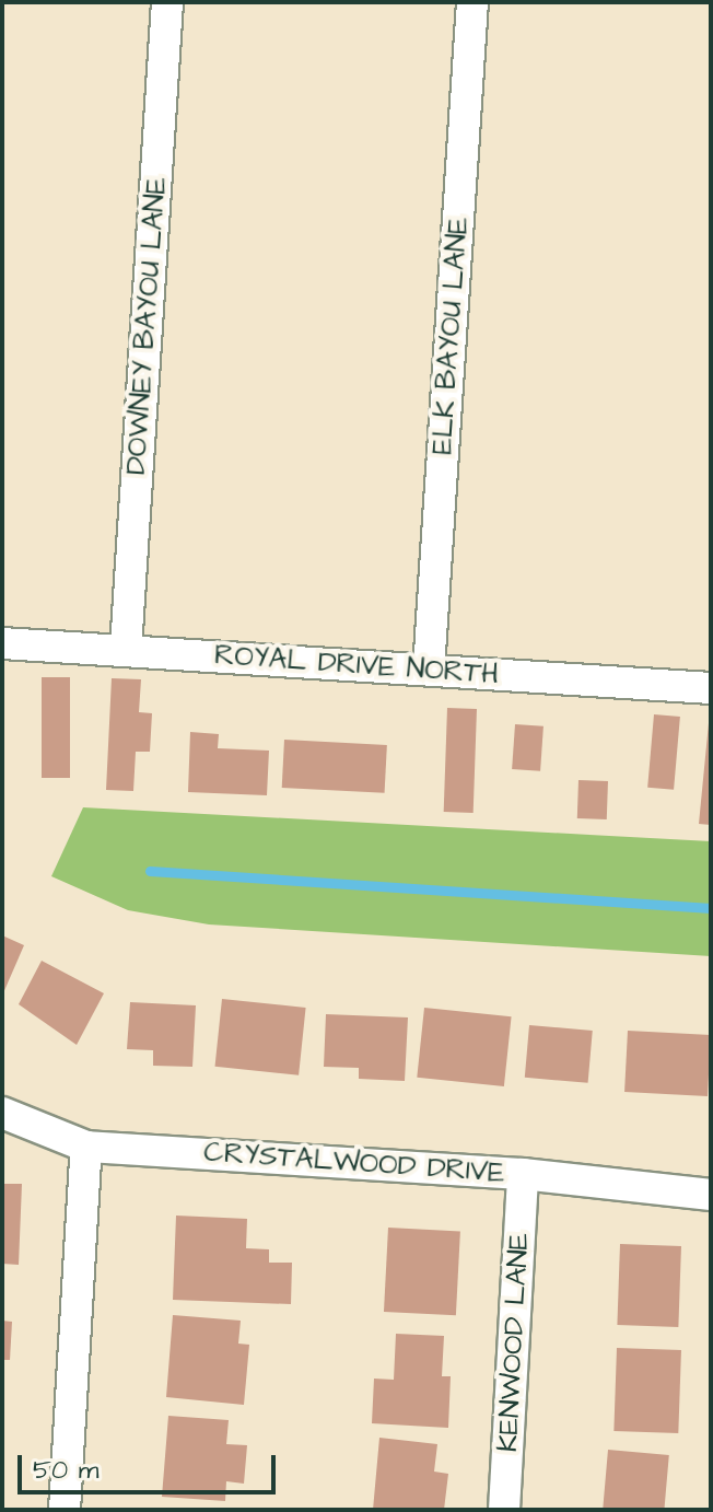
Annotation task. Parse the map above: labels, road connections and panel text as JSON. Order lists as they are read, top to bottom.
{
  "streets": {
    "street": [
      "DOWNEY BAYOU LANE",
      "ELK BAYOU LANE",
      "ROYAL DRIVE NORTH",
      "CRYSTALWOOD DRIVE",
      "KENWOOD LANE"
    ]
  },
  "crossings": [
    ["DOWNEY BAYOU LANE", "ROYAL DRIVE NORTH"],
    ["ELK BAYOU LANE", "ROYAL DRIVE NORTH"],
    ["CRYSTALWOOD DRIVE", "KENWOOD LANE"]
  ],
  "scale_bar": "50 m"
}
